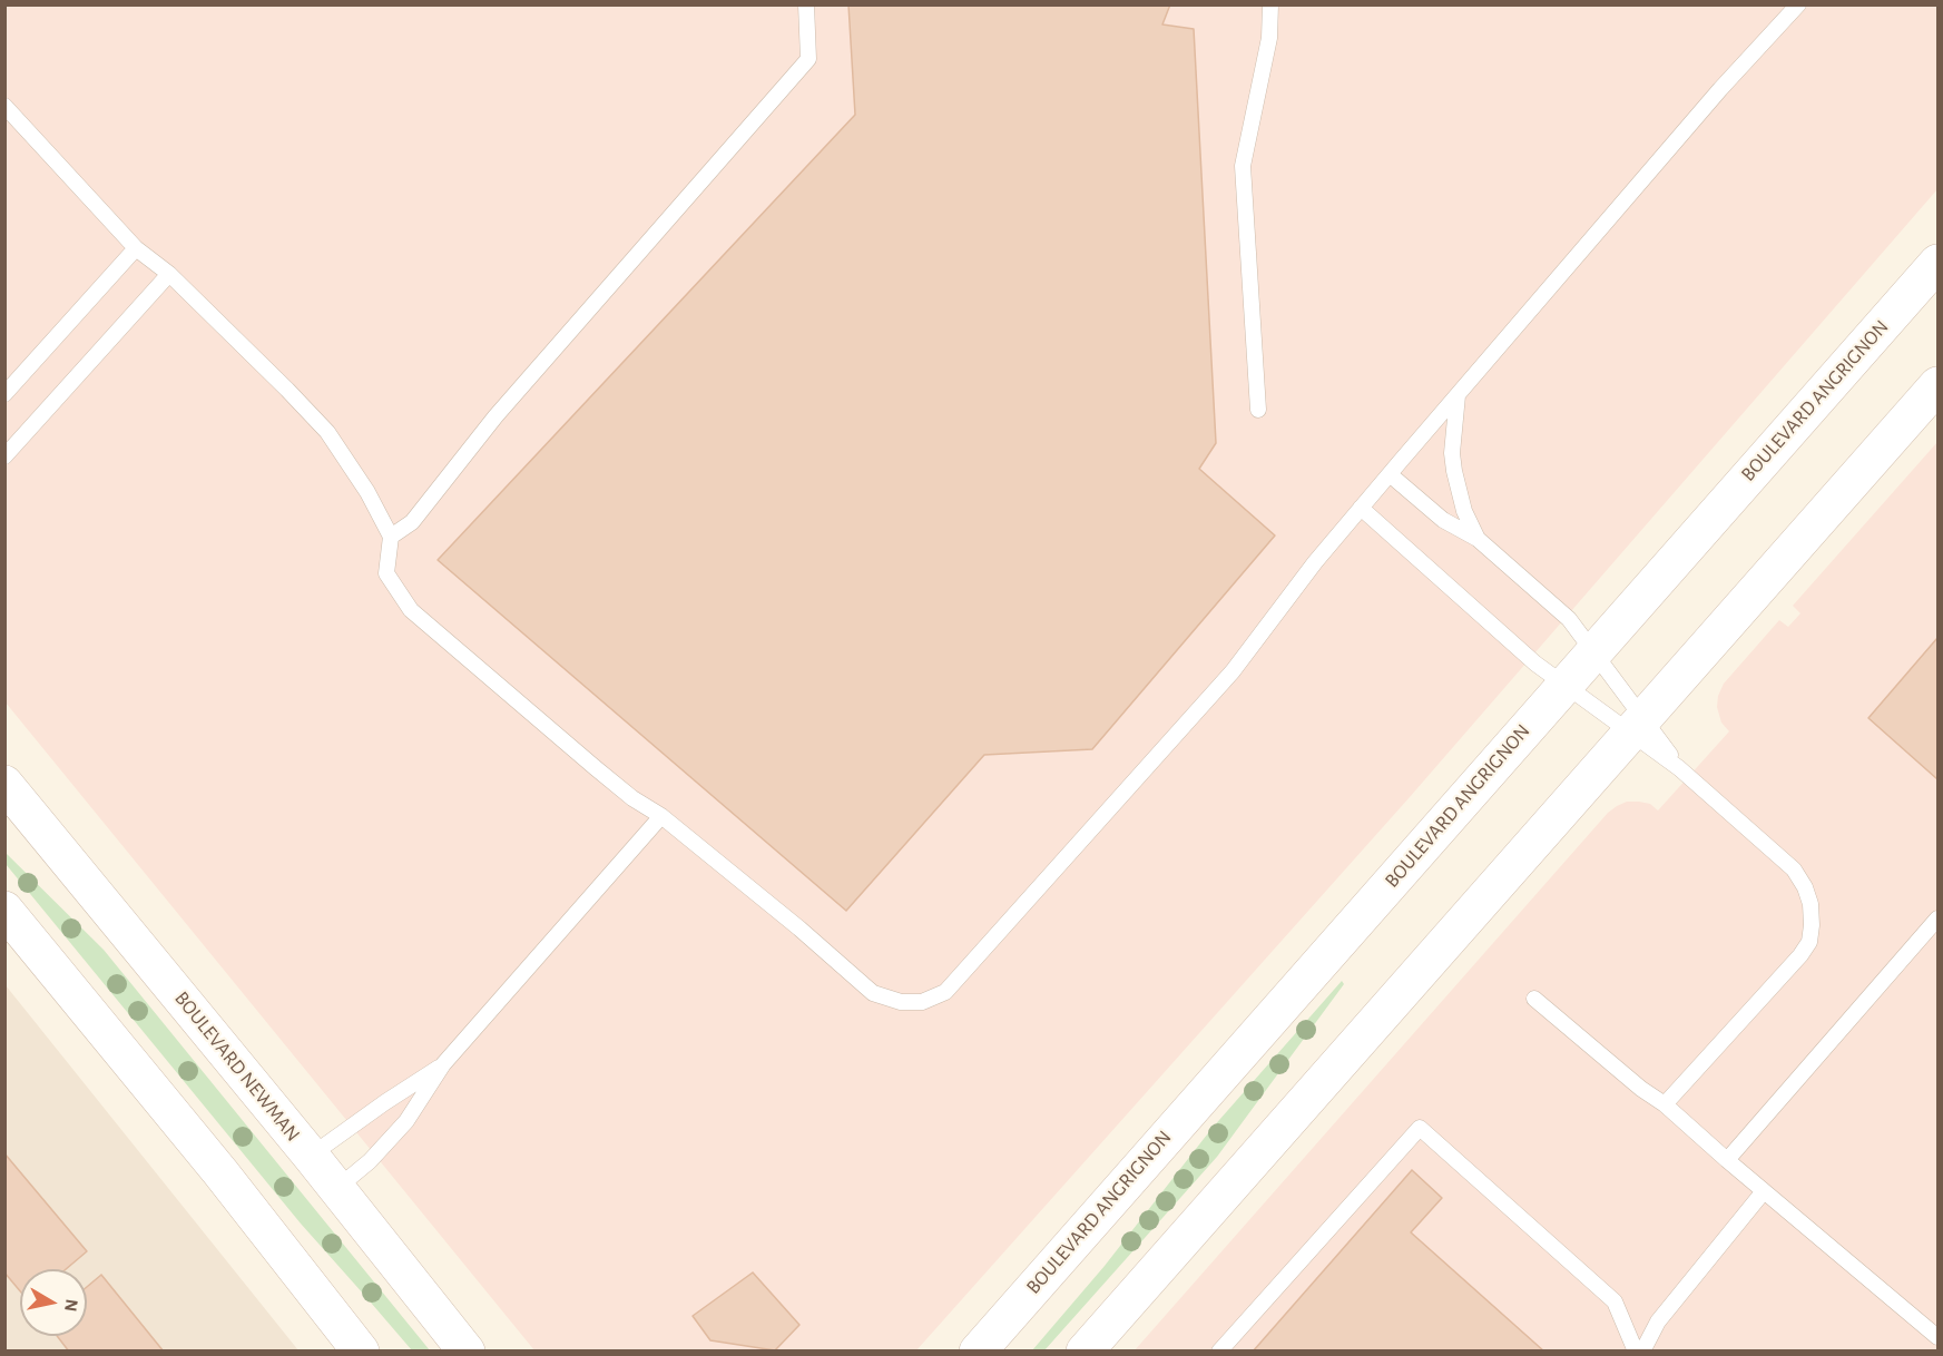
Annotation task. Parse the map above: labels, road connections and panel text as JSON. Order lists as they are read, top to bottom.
{
  "streets": {
    "main road": ["BOULEVARD ANGRIGNON", "BOULEVARD NEWMAN"]
  },
  "north": "right"
}
